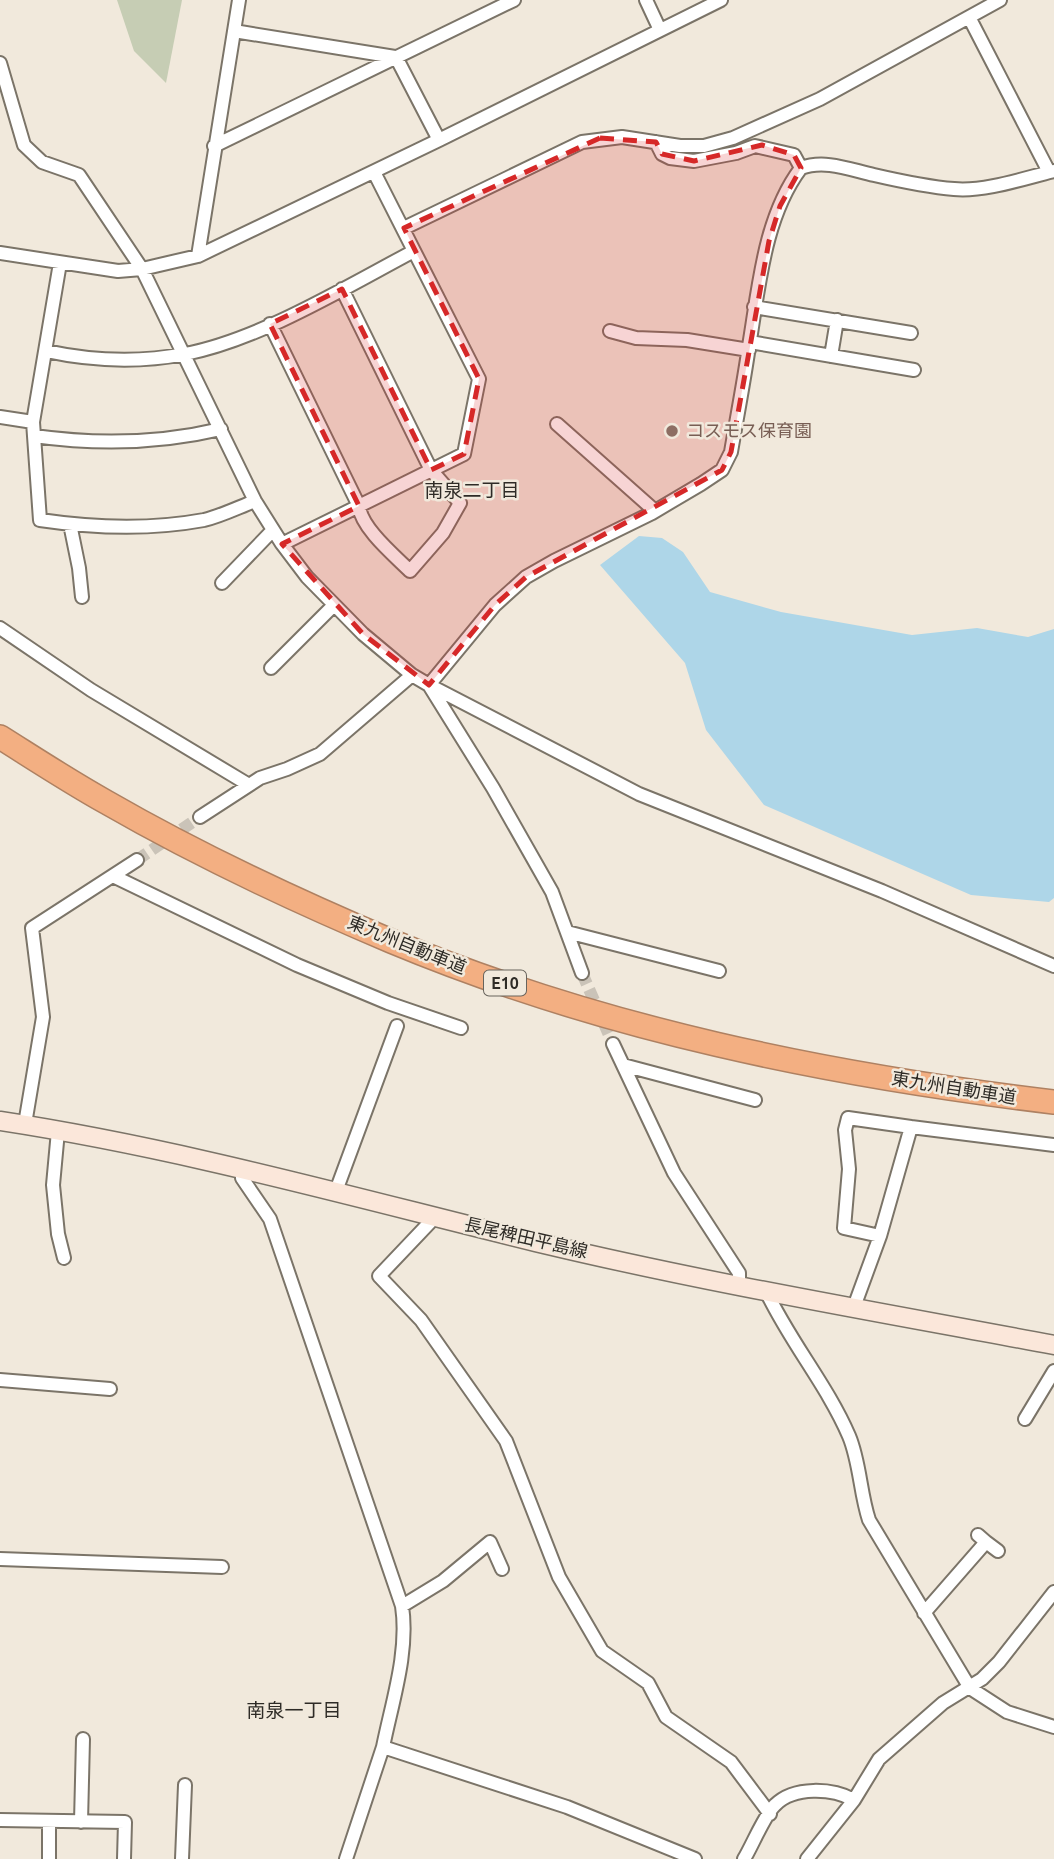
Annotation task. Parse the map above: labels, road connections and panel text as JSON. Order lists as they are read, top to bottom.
{
  "streets": {
    "highway": ["東九州自動車道", "E10"],
    "main road": ["長尾稗田平島線"]
  },
  "districts": ["南泉二丁目", "南泉一丁目"],
  "places": ["コスモス保育園"]
}
